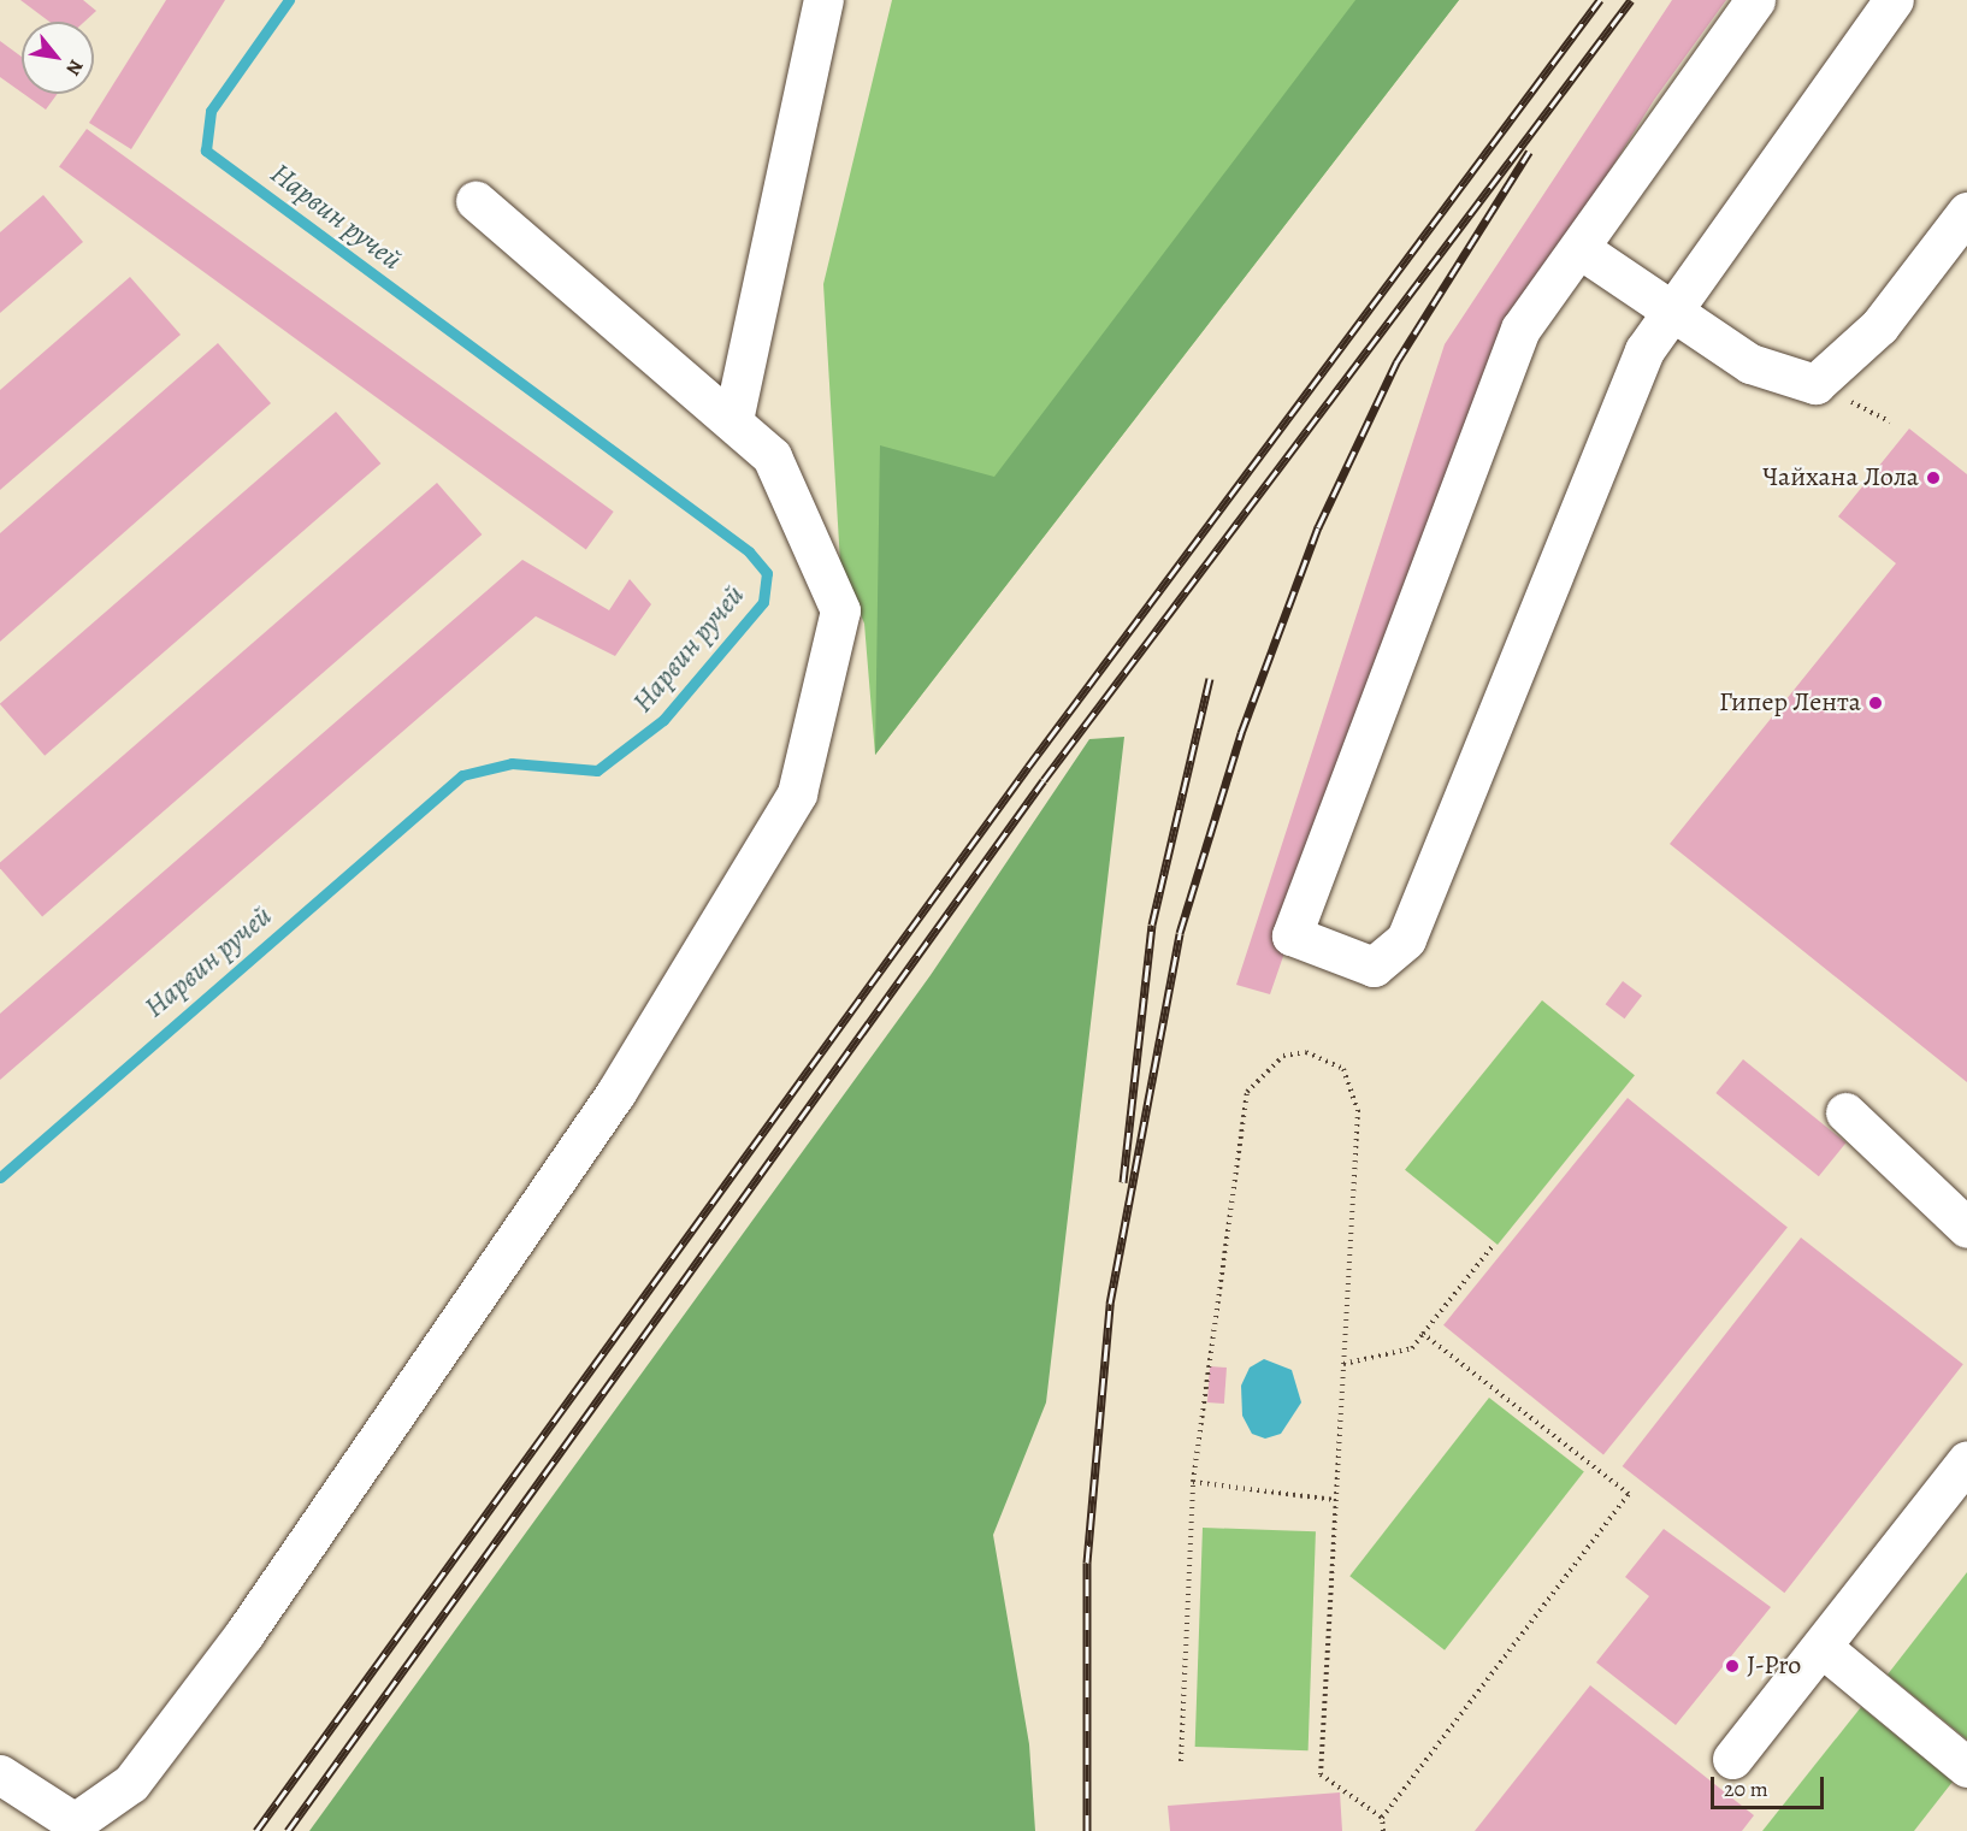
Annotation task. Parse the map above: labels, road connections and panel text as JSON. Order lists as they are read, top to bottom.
{
  "water": ["Нарвин ручей"],
  "places": ["Чайхана Лола", "Гипер Лента", "J-Pro"],
  "scale_bar": "20 m",
  "north": "bottom right"
}
